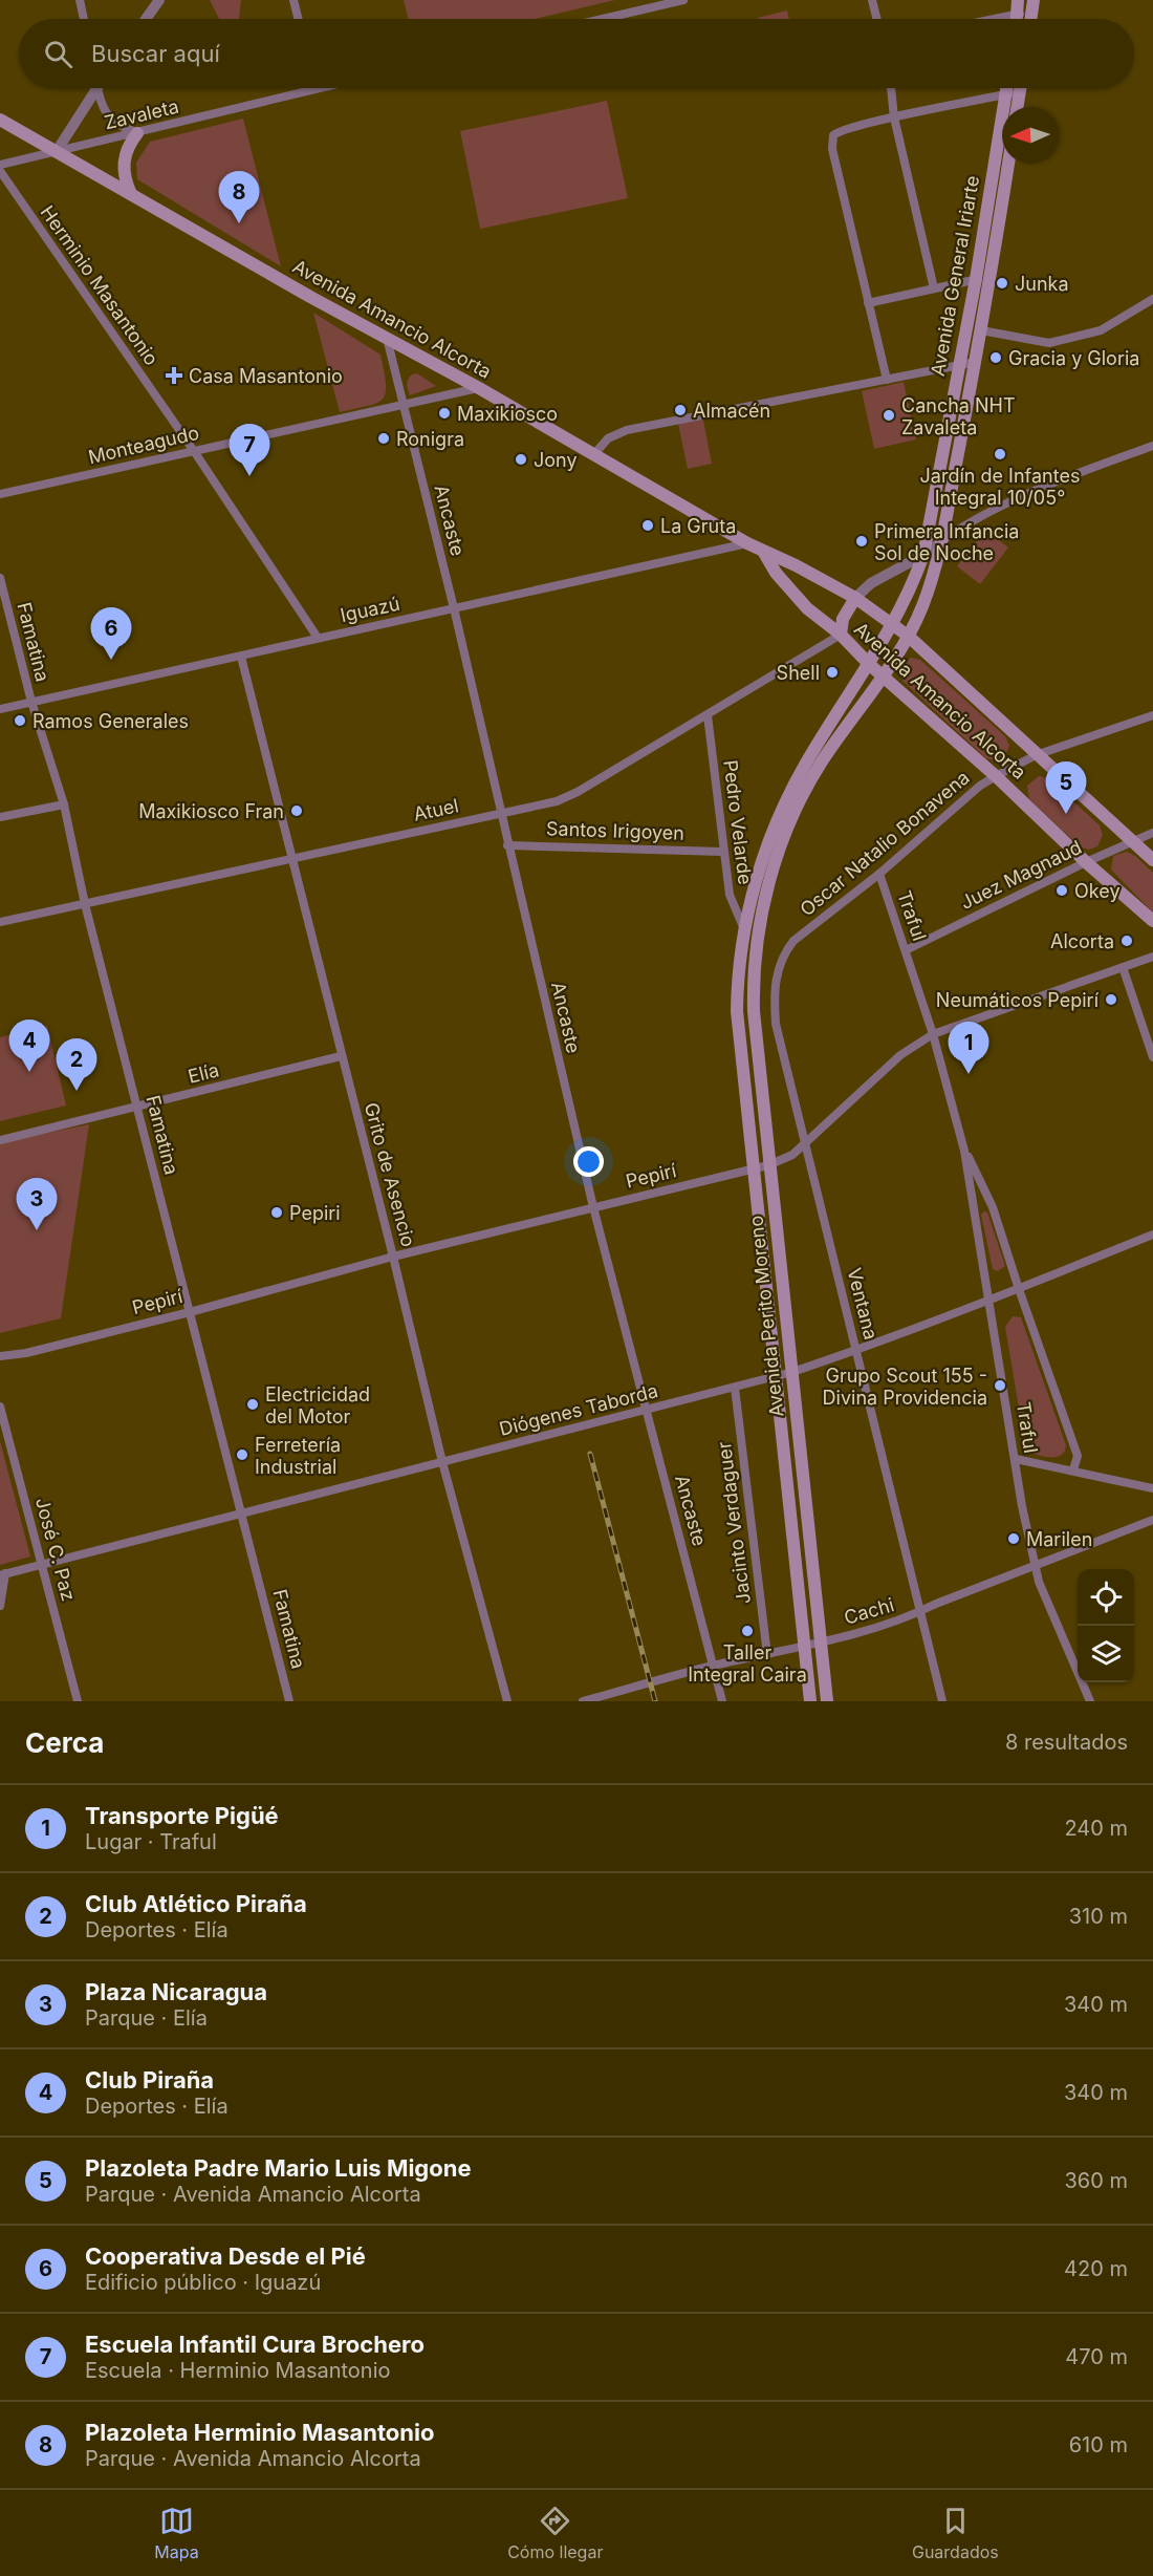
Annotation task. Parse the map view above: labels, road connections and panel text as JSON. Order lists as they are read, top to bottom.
{
  "streets": {
    "main road": ["Avenida General Iriarte", "Avenida Amancio Alcorta", "Avenida Perito Moreno"],
    "street": [
      "Zavaleta",
      "Herminio Masantonio",
      "Monteagudo",
      "Ancaste",
      "Iguazú",
      "Famatina",
      "Atuel",
      "Pedro Velarde",
      "Santos Irigoyen",
      "Oscar Natalio Bonavena",
      "Juez Magnaud",
      "Traful",
      "Elía",
      "Grito de Asencio",
      "Pepirí",
      "Ventana",
      "Diógenes Taborda",
      "Jacinto Verdaguer",
      "José C. Paz",
      "Cachi"
    ]
  },
  "crossings": [
    ["Zavaleta", "Avenida Amancio Alcorta"],
    ["Avenida General Iriarte", "Avenida Amancio Alcorta"],
    ["Avenida General Iriarte", "Avenida Perito Moreno"],
    ["Herminio Masantonio", "Monteagudo"],
    ["Herminio Masantonio", "Iguazú"],
    ["Avenida Amancio Alcorta", "Monteagudo"],
    ["Avenida Amancio Alcorta", "Ancaste"],
    ["Avenida Amancio Alcorta", "Iguazú"],
    ["Avenida Amancio Alcorta", "Atuel"],
    ["Avenida Amancio Alcorta", "Oscar Natalio Bonavena"],
    ["Avenida Amancio Alcorta", "Juez Magnaud"],
    ["Avenida Amancio Alcorta", "Avenida Perito Moreno"],
    ["Monteagudo", "Ancaste"],
    ["Ancaste", "Iguazú"],
    ["Ancaste", "Atuel"],
    ["Ancaste", "Santos Irigoyen"],
    ["Ancaste", "Pepirí"],
    ["Ancaste", "Diógenes Taborda"],
    ["Ancaste", "Cachi"],
    ["Iguazú", "Famatina"],
    ["Iguazú", "Grito de Asencio"],
    ["Famatina", "Atuel"],
    ["Famatina", "Elía"],
    ["Famatina", "Pepirí"],
    ["Famatina", "Diógenes Taborda"],
    ["Atuel", "Pedro Velarde"],
    ["Atuel", "Grito de Asencio"],
    ["Pedro Velarde", "Santos Irigoyen"],
    ["Pedro Velarde", "Avenida Perito Moreno"],
    ["Oscar Natalio Bonavena", "Traful"],
    ["Oscar Natalio Bonavena", "Ventana"],
    ["Juez Magnaud", "Traful"],
    ["Traful", "Pepirí"],
    ["Traful", "Diógenes Taborda"],
    ["Traful", "Cachi"],
    ["Elía", "Grito de Asencio"],
    ["Grito de Asencio", "Pepirí"],
    ["Grito de Asencio", "Diógenes Taborda"],
    ["Pepirí", "Ventana"],
    ["Pepirí", "Avenida Perito Moreno"],
    ["Ventana", "Diógenes Taborda"],
    ["Ventana", "Cachi"],
    ["Avenida Perito Moreno", "Diógenes Taborda"],
    ["Avenida Perito Moreno", "Cachi"],
    ["Diógenes Taborda", "Jacinto Verdaguer"],
    ["Diógenes Taborda", "José C. Paz"],
    ["Jacinto Verdaguer", "Cachi"]
  ],
  "places": {
    "other": [
      "Junka",
      "Gracia y Gloria",
      "Almacén",
      "Maxikiosco",
      "Cancha NHT Zavaleta",
      "Ronigra",
      "Jardín de Infantes Integral 10/05°",
      "Jony",
      "La Gruta",
      "Primera Infancia Sol de Noche",
      "Shell",
      "Ramos Generales",
      "Maxikiosco Fran",
      "Okey",
      "Alcorta",
      "Neumáticos Pepirí",
      "Pepiri",
      "Grupo Scout 155 - Divina Providencia",
      "Electricidad del Motor",
      "Ferretería Industrial",
      "Marilen",
      "Taller Integral Caira"
    ],
    "health": ["Casa Masantonio"]
  },
  "north": "left",
  "page": {
    "search": "Buscar aquí",
    "pins": [
      "8",
      "7",
      "6",
      "5",
      "4",
      "1",
      "2",
      "3"
    ],
    "heading": ["Cerca", "8 resultados"],
    "list": [
      {
        "mark": "1",
        "name": "Transporte Pigüé",
        "note": "Lugar · Traful",
        "value": "240 m"
      },
      {
        "mark": "2",
        "name": "Club Atlético Piraña",
        "note": "Deportes · Elía",
        "value": "310 m"
      },
      {
        "mark": "3",
        "name": "Plaza Nicaragua",
        "note": "Parque · Elía",
        "value": "340 m"
      },
      {
        "mark": "4",
        "name": "Club Piraña",
        "note": "Deportes · Elía",
        "value": "340 m"
      },
      {
        "mark": "5",
        "name": "Plazoleta Padre Mario Luis Migone",
        "note": "Parque · Avenida Amancio Alcorta",
        "value": "360 m"
      },
      {
        "mark": "6",
        "name": "Cooperativa Desde el Pié",
        "note": "Edificio público · Iguazú",
        "value": "420 m"
      },
      {
        "mark": "7",
        "name": "Escuela Infantil Cura Brochero",
        "note": "Escuela · Herminio Masantonio",
        "value": "470 m"
      },
      {
        "mark": "8",
        "name": "Plazoleta Herminio Masantonio",
        "note": "Parque · Avenida Amancio Alcorta",
        "value": "610 m"
      }
    ],
    "nav": ["Mapa", "Cómo llegar", "Guardados"]
  }
}
